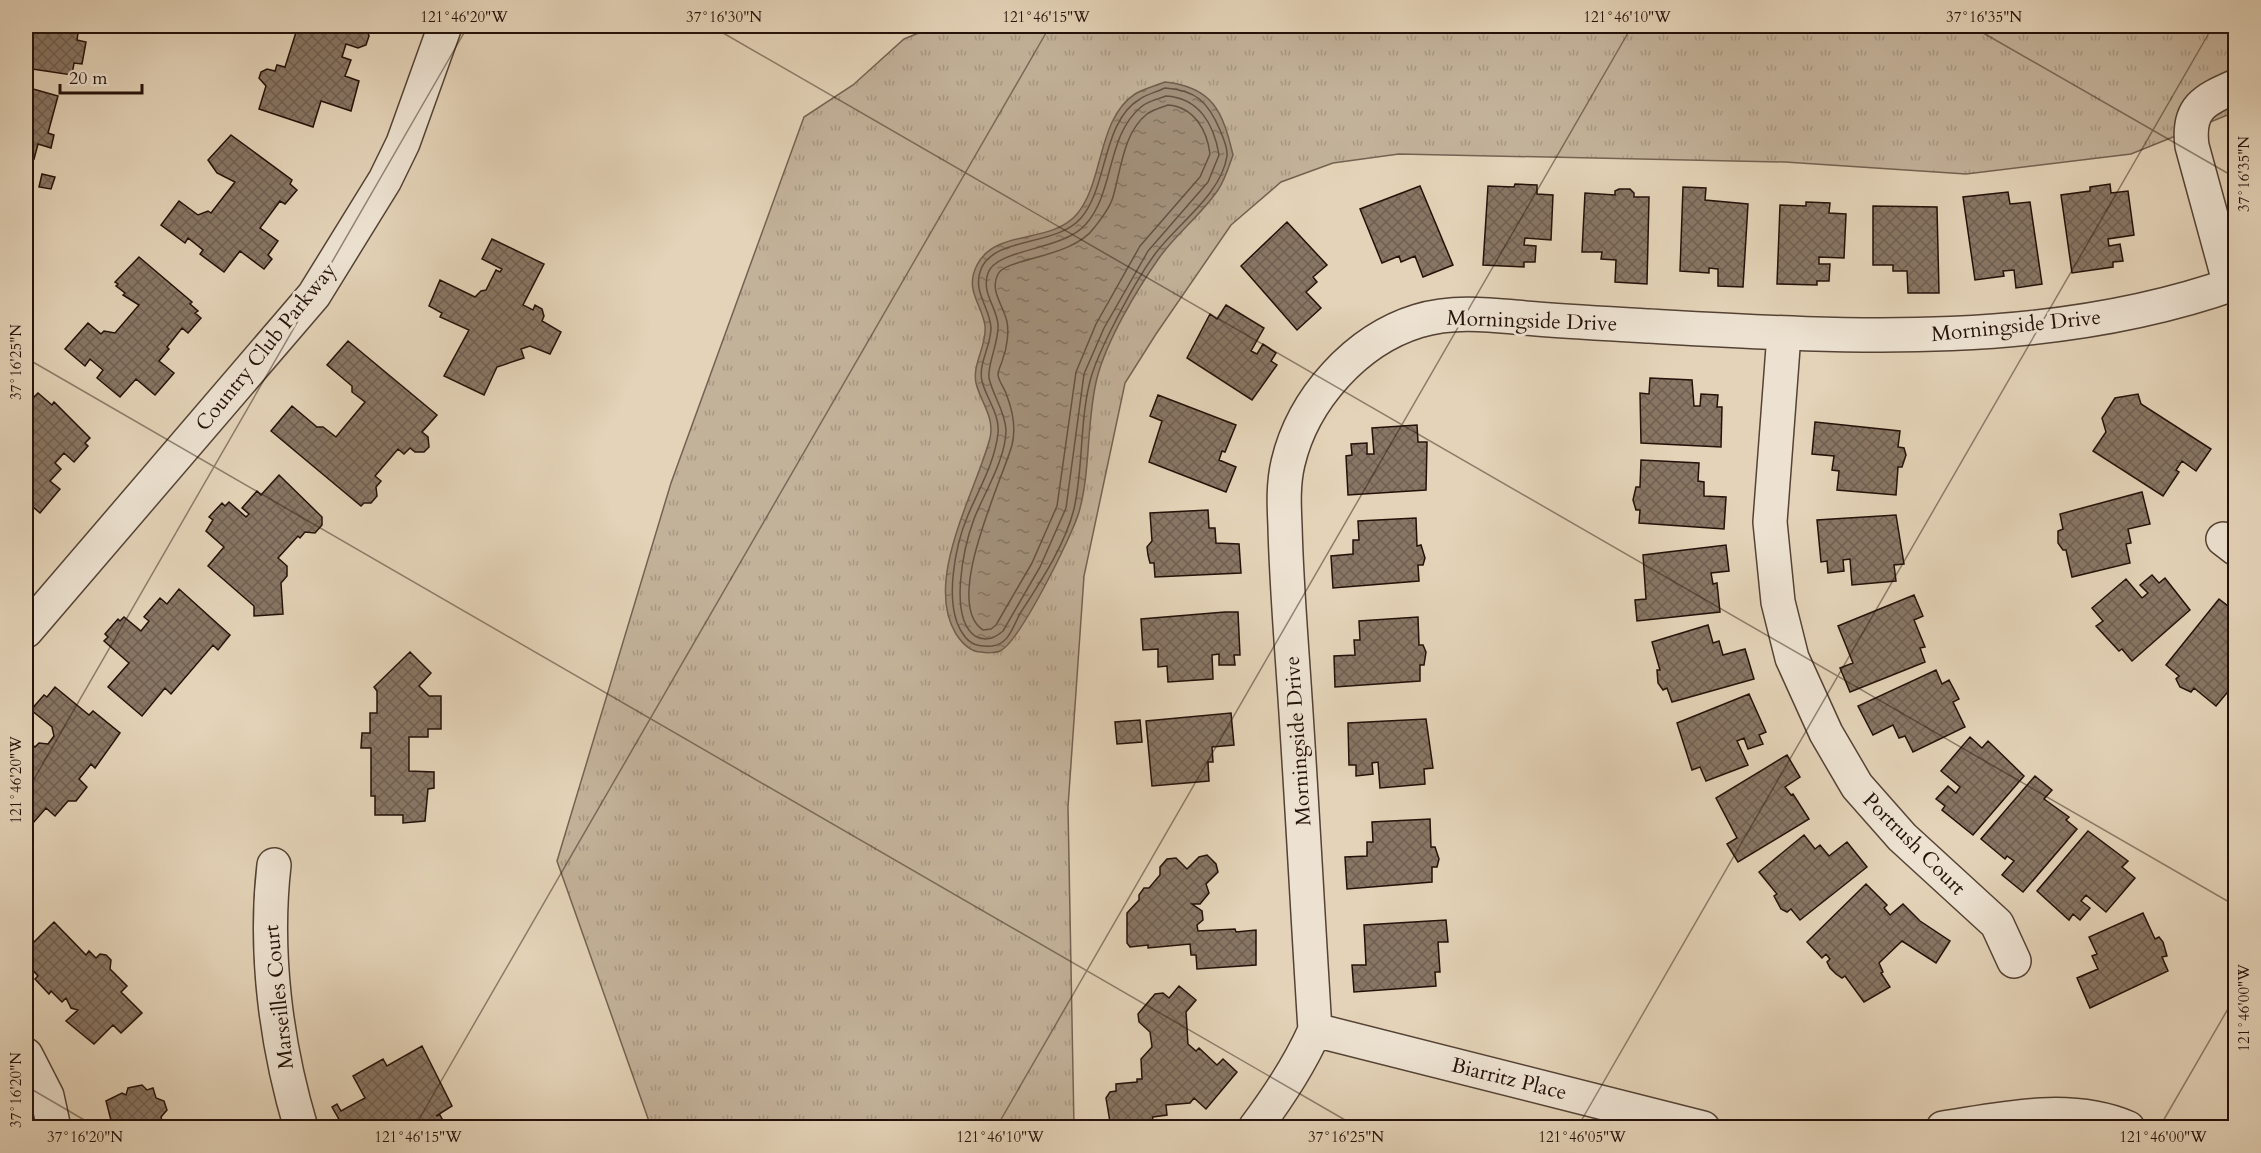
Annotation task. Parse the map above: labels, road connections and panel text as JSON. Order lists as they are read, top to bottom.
{
  "streets": {
    "street": [
      "Morningside Drive",
      "Country Club Parkway",
      "Portrush Court",
      "Marseilles Court",
      "Biarritz Place"
    ]
  },
  "crossings": [
    ["Morningside Drive", "Portrush Court"],
    ["Morningside Drive", "Biarritz Place"]
  ],
  "scale_bar": "20 m",
  "coordinates": [
    "121°46'20\"W",
    "37°16'30\"N",
    "121°46'15\"W",
    "121°46'10\"W",
    "37°16'35\"N",
    "37°16'25\"N",
    "121°46'00\"W",
    "37°16'20\"N",
    "121°46'05\"W"
  ]
}
